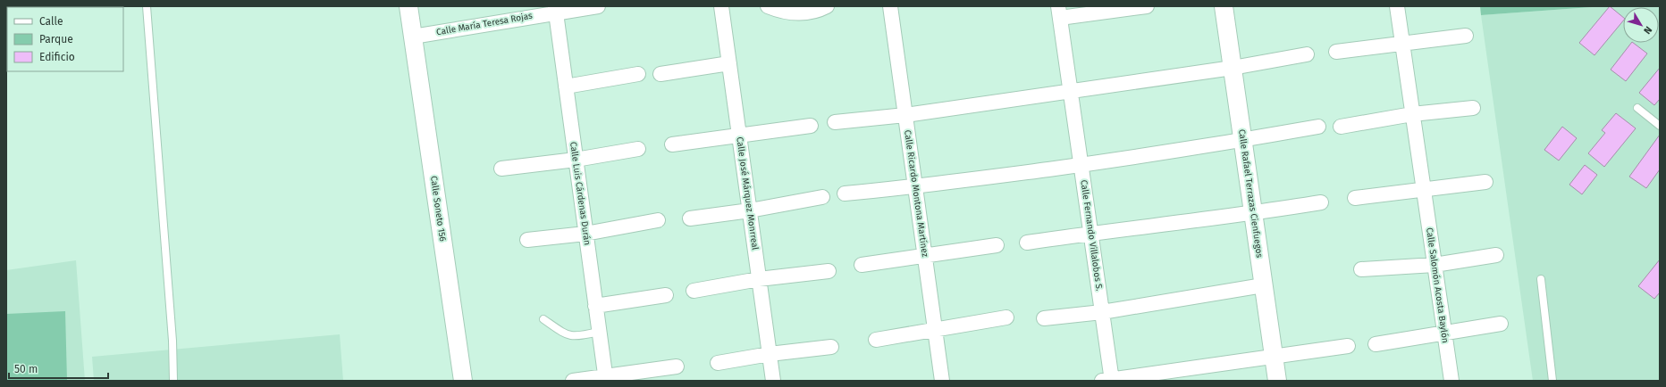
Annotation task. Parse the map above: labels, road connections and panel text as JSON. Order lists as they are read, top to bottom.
{
  "streets": {
    "street": [
      "Calle María Teresa Rojas",
      "Calle Luis Cárdenas Durán",
      "Calle José Márquez Monrreal",
      "Calle Ricardo Montona Martínez",
      "Calle Rafael Terrazas Cienfuegos",
      "Calle Soneto 156",
      "Calle Fernando Villalobos S.",
      "Calle Salomón Acosta Baylón"
    ]
  },
  "crossings": [
    ["Calle María Teresa Rojas", "Calle Luis Cárdenas Durán"],
    ["Calle María Teresa Rojas", "Calle Soneto 156"]
  ],
  "legend": ["Calle", "Parque", "Edificio"],
  "scale_bar": "50 m",
  "north": "bottom right"
}
